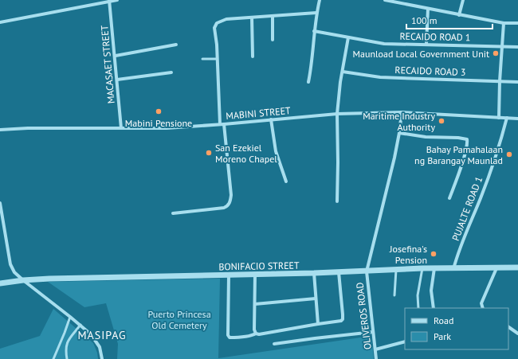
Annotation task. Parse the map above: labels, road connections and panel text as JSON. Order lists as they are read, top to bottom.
{
  "streets": {
    "street": [
      "RECAIDO ROAD 1",
      "MACASAET STREET",
      "RECAIDO ROAD 3",
      "MABINI STREET",
      "PUJALTE ROAD 1",
      "BONIFACIO STREET",
      "OLIVEROS ROAD"
    ]
  },
  "crossings": [
    ["MACASAET STREET", "MABINI STREET"],
    ["MABINI STREET", "PUJALTE ROAD 1"],
    ["MABINI STREET", "OLIVEROS ROAD"],
    ["PUJALTE ROAD 1", "BONIFACIO STREET"],
    ["BONIFACIO STREET", "OLIVEROS ROAD"]
  ],
  "districts": ["MASIPAG"],
  "parks": ["Puerto Princesa Old Cemetery"],
  "places": [
    "Maunload Local Government Unit",
    "Mabini Pensione",
    "Maritime Industry Authority",
    "San Ezekiel Moreno Chapel",
    "Bahay Pamahalaan ng Barangay Maunlad",
    "Josefina's Pension"
  ],
  "legend": ["Road", "Park"],
  "scale_bar": "100 m"
}
